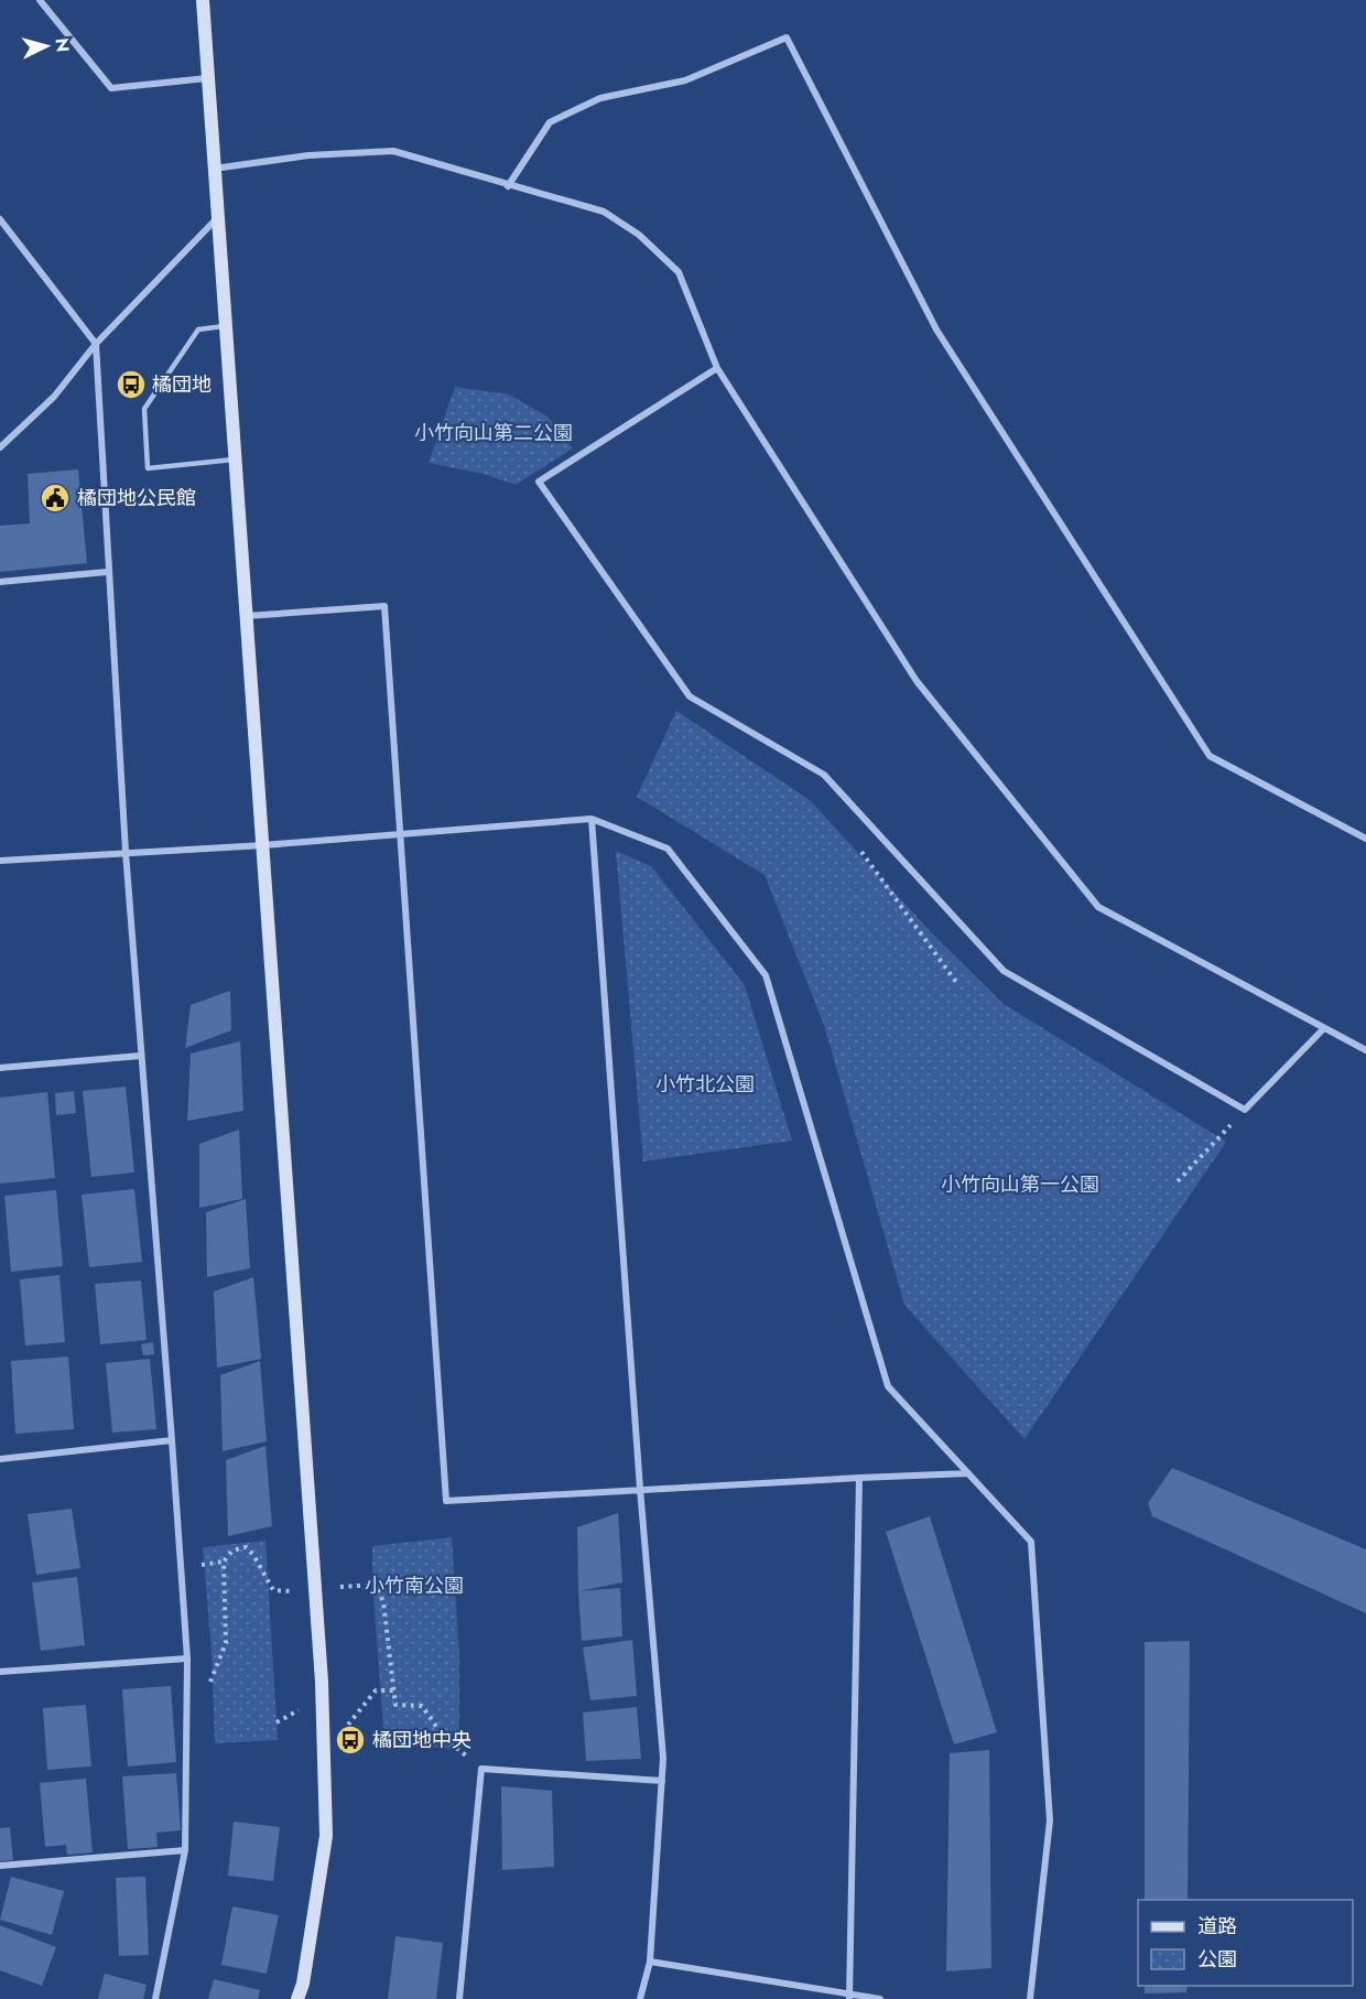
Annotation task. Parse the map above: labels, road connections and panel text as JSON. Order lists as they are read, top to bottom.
{
  "parks": [
    "小竹向山第二公園",
    "小竹北公園",
    "小竹向山第一公園",
    "小竹南公園"
  ],
  "places": {
    "bus stop": ["橘団地", "橘団地中央"],
    "public building": ["橘団地公民館"]
  },
  "legend": ["道路", "公園"],
  "north": "right"
}
